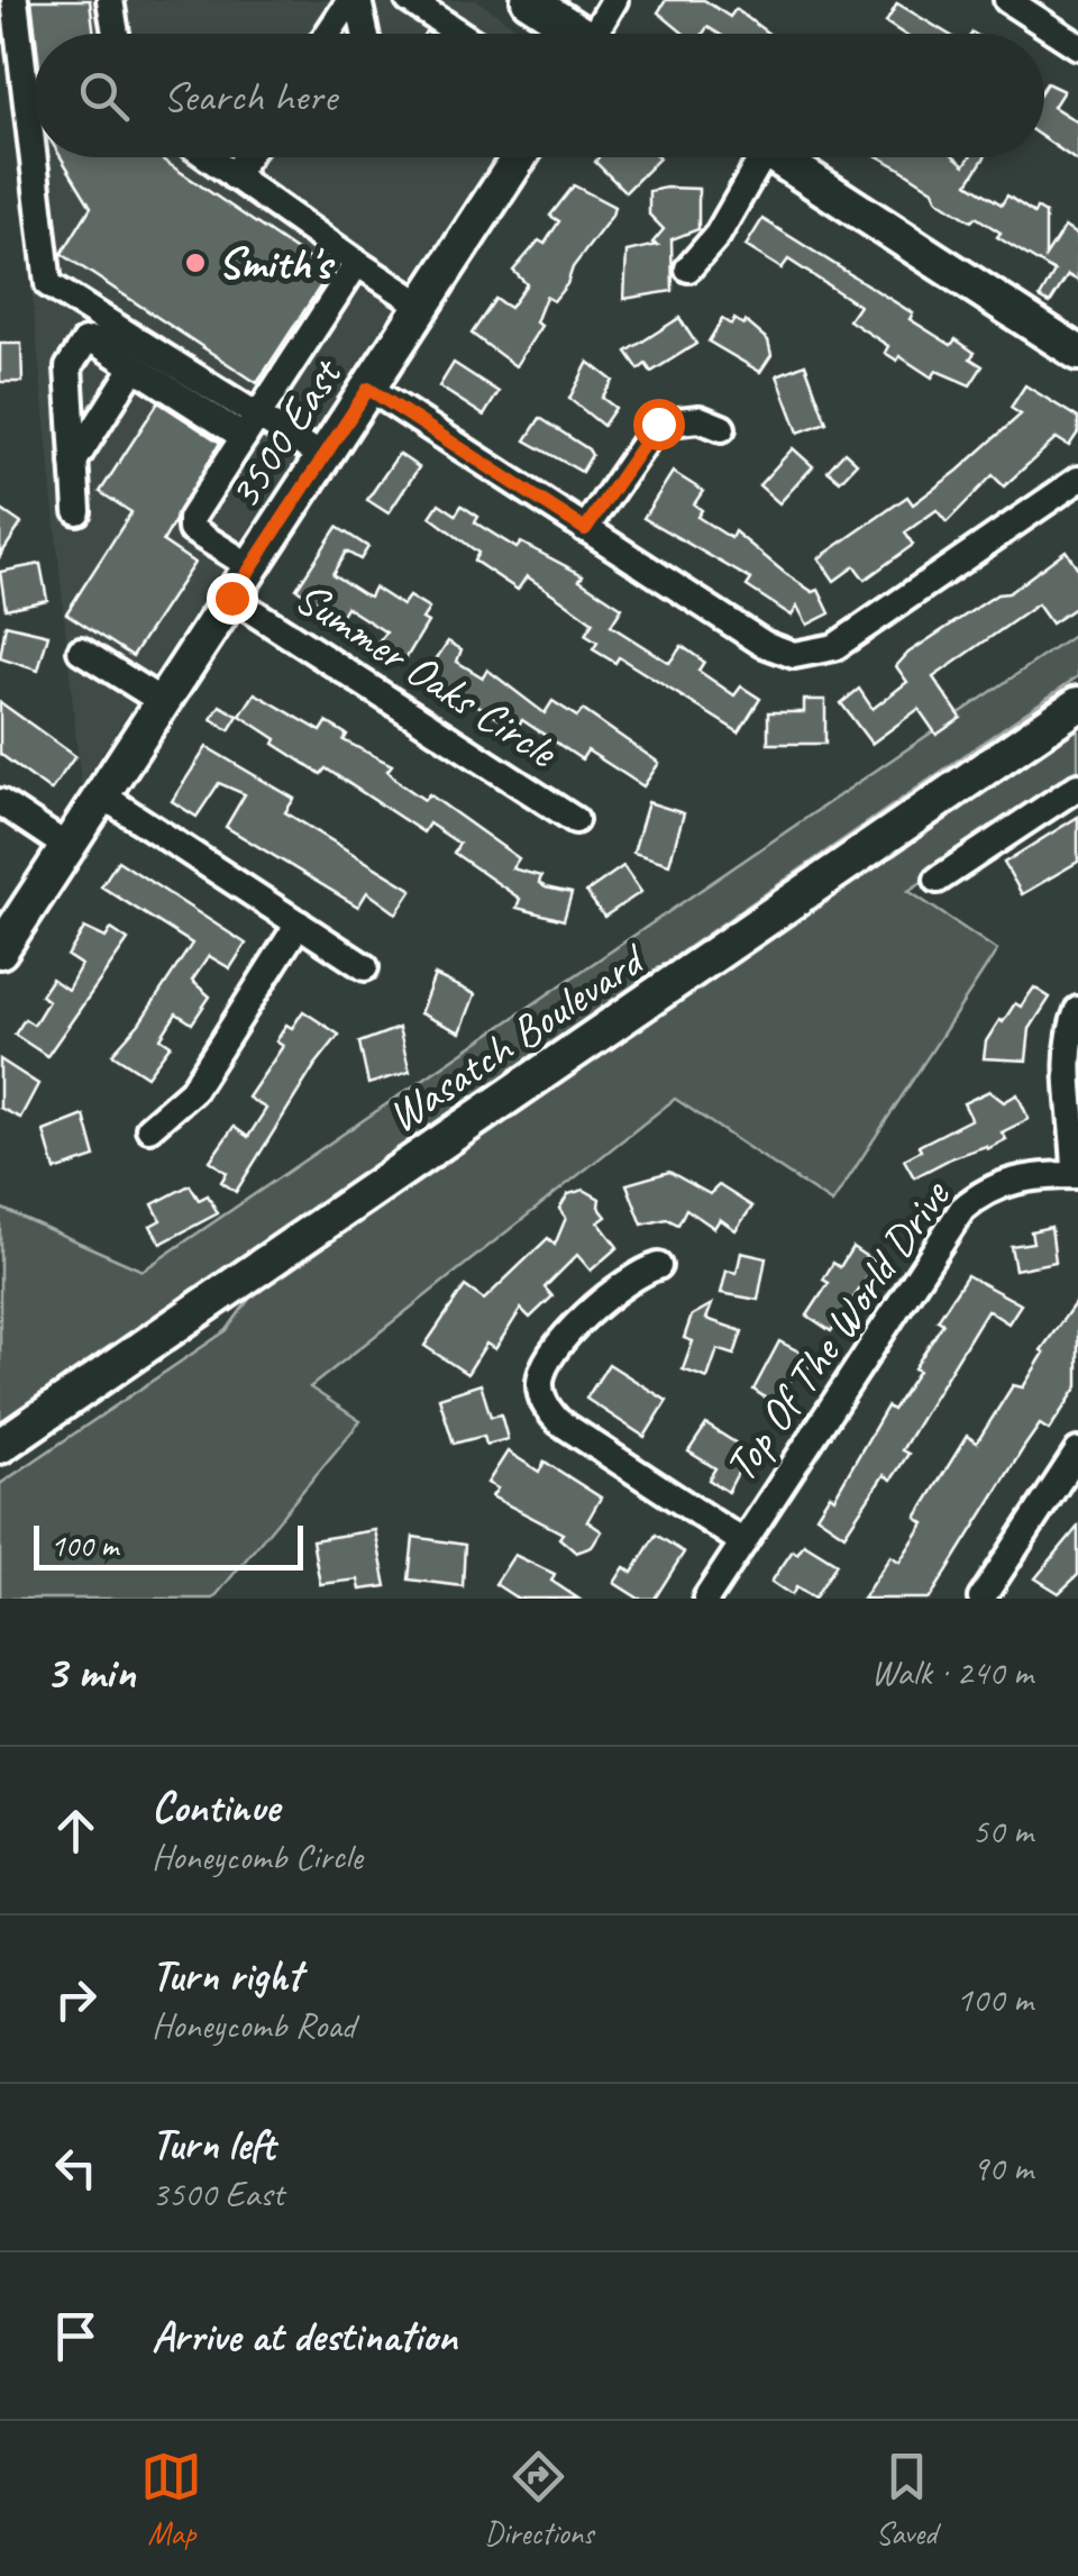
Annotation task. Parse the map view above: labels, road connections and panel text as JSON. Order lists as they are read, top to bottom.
{
  "streets": {
    "main road": ["3500 East", "Wasatch Boulevard"],
    "street": ["Summer Oaks Circle", "Top Of The World Drive"]
  },
  "crossings": [
    ["3500 East", "Summer Oaks Circle"]
  ],
  "places": ["Smith's"],
  "scale_bar": "100 m",
  "page": {
    "search": "Search here",
    "scale": "100 m",
    "heading": ["3 min", "Walk · 240 m"],
    "list": [
      ["Continue", "Honeycomb Circle", "50 m"],
      ["Turn right", "Honeycomb Road", "100 m"],
      ["Turn left", "3500 East", "90 m"],
      "Arrive at destination"
    ],
    "nav": ["Map", "Directions", "Saved"]
  }
}
